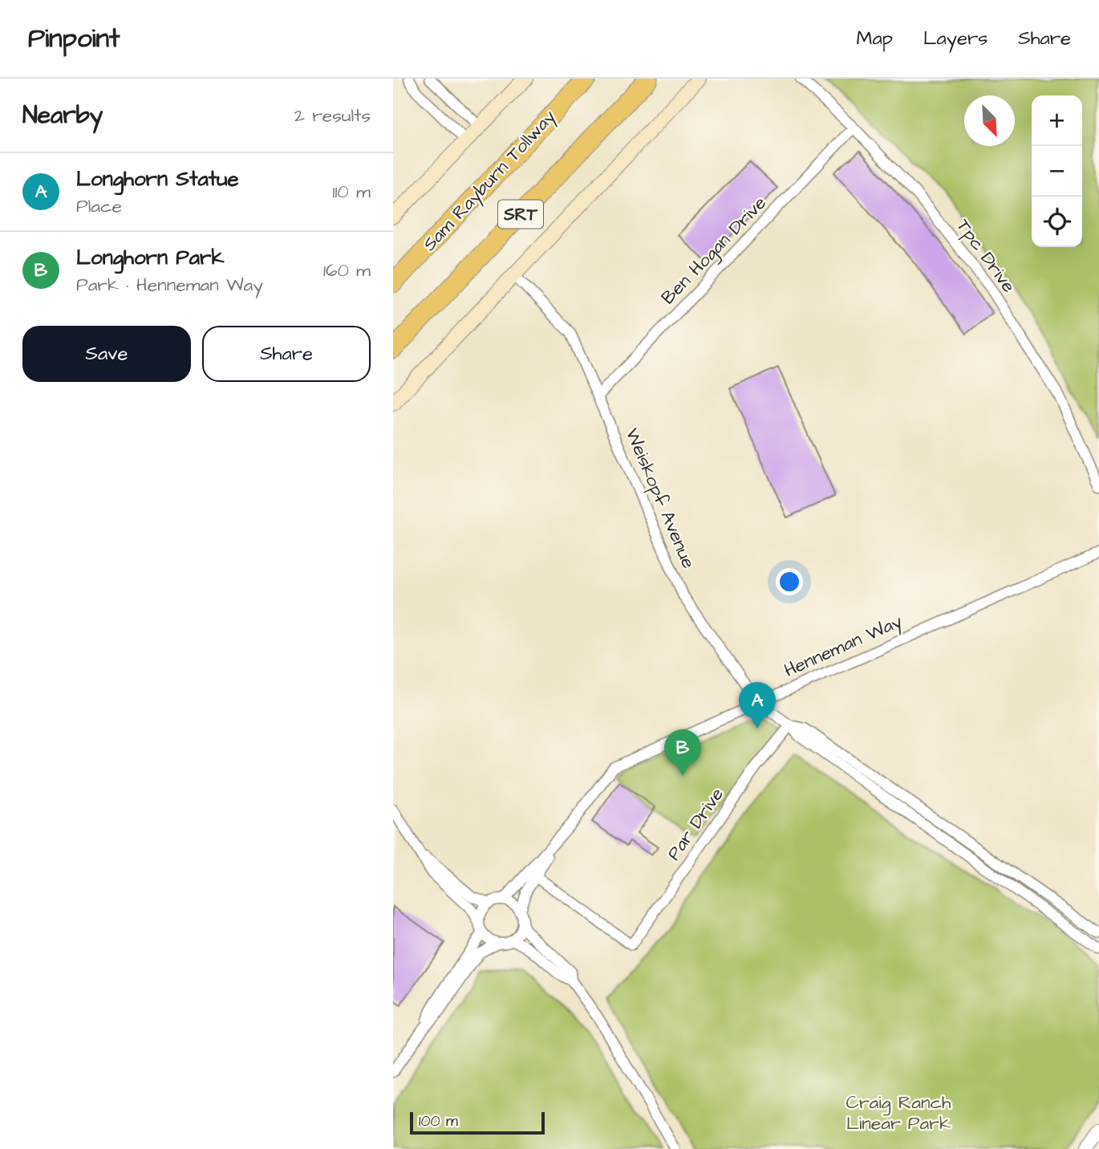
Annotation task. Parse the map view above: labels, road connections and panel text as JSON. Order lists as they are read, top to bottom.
{
  "streets": {
    "highway": ["Sam Rayburn Tollway", "SRT"],
    "street": [
      "Ben Hogan Drive",
      "Tpc Drive",
      "Weiskopf Avenue",
      "Henneman Way",
      "Par Drive"
    ]
  },
  "crossings": [
    ["Ben Hogan Drive", "Tpc Drive"],
    ["Ben Hogan Drive", "Weiskopf Avenue"],
    ["Weiskopf Avenue", "Henneman Way"],
    ["Weiskopf Avenue", "Par Drive"],
    ["Henneman Way", "Par Drive"]
  ],
  "parks": ["Craig Ranch Linear Park"],
  "scale_bar": "100 m",
  "north": "bottom right",
  "page": {
    "header": "Pinpoint",
    "nav": ["Map", "Layers", "Share"],
    "heading": ["Nearby", "2 results"],
    "map_buttons": ["+", "−"],
    "list": [
      {
        "mark": "A",
        "name": "Longhorn Statue",
        "note": "Place",
        "value": "110 m"
      },
      {
        "mark": "B",
        "name": "Longhorn Park",
        "note": "Park · Henneman Way",
        "value": "160 m"
      }
    ],
    "buttons": ["Save", "Share"],
    "pins": ["A", "B"],
    "scale": "100 m"
  }
}
